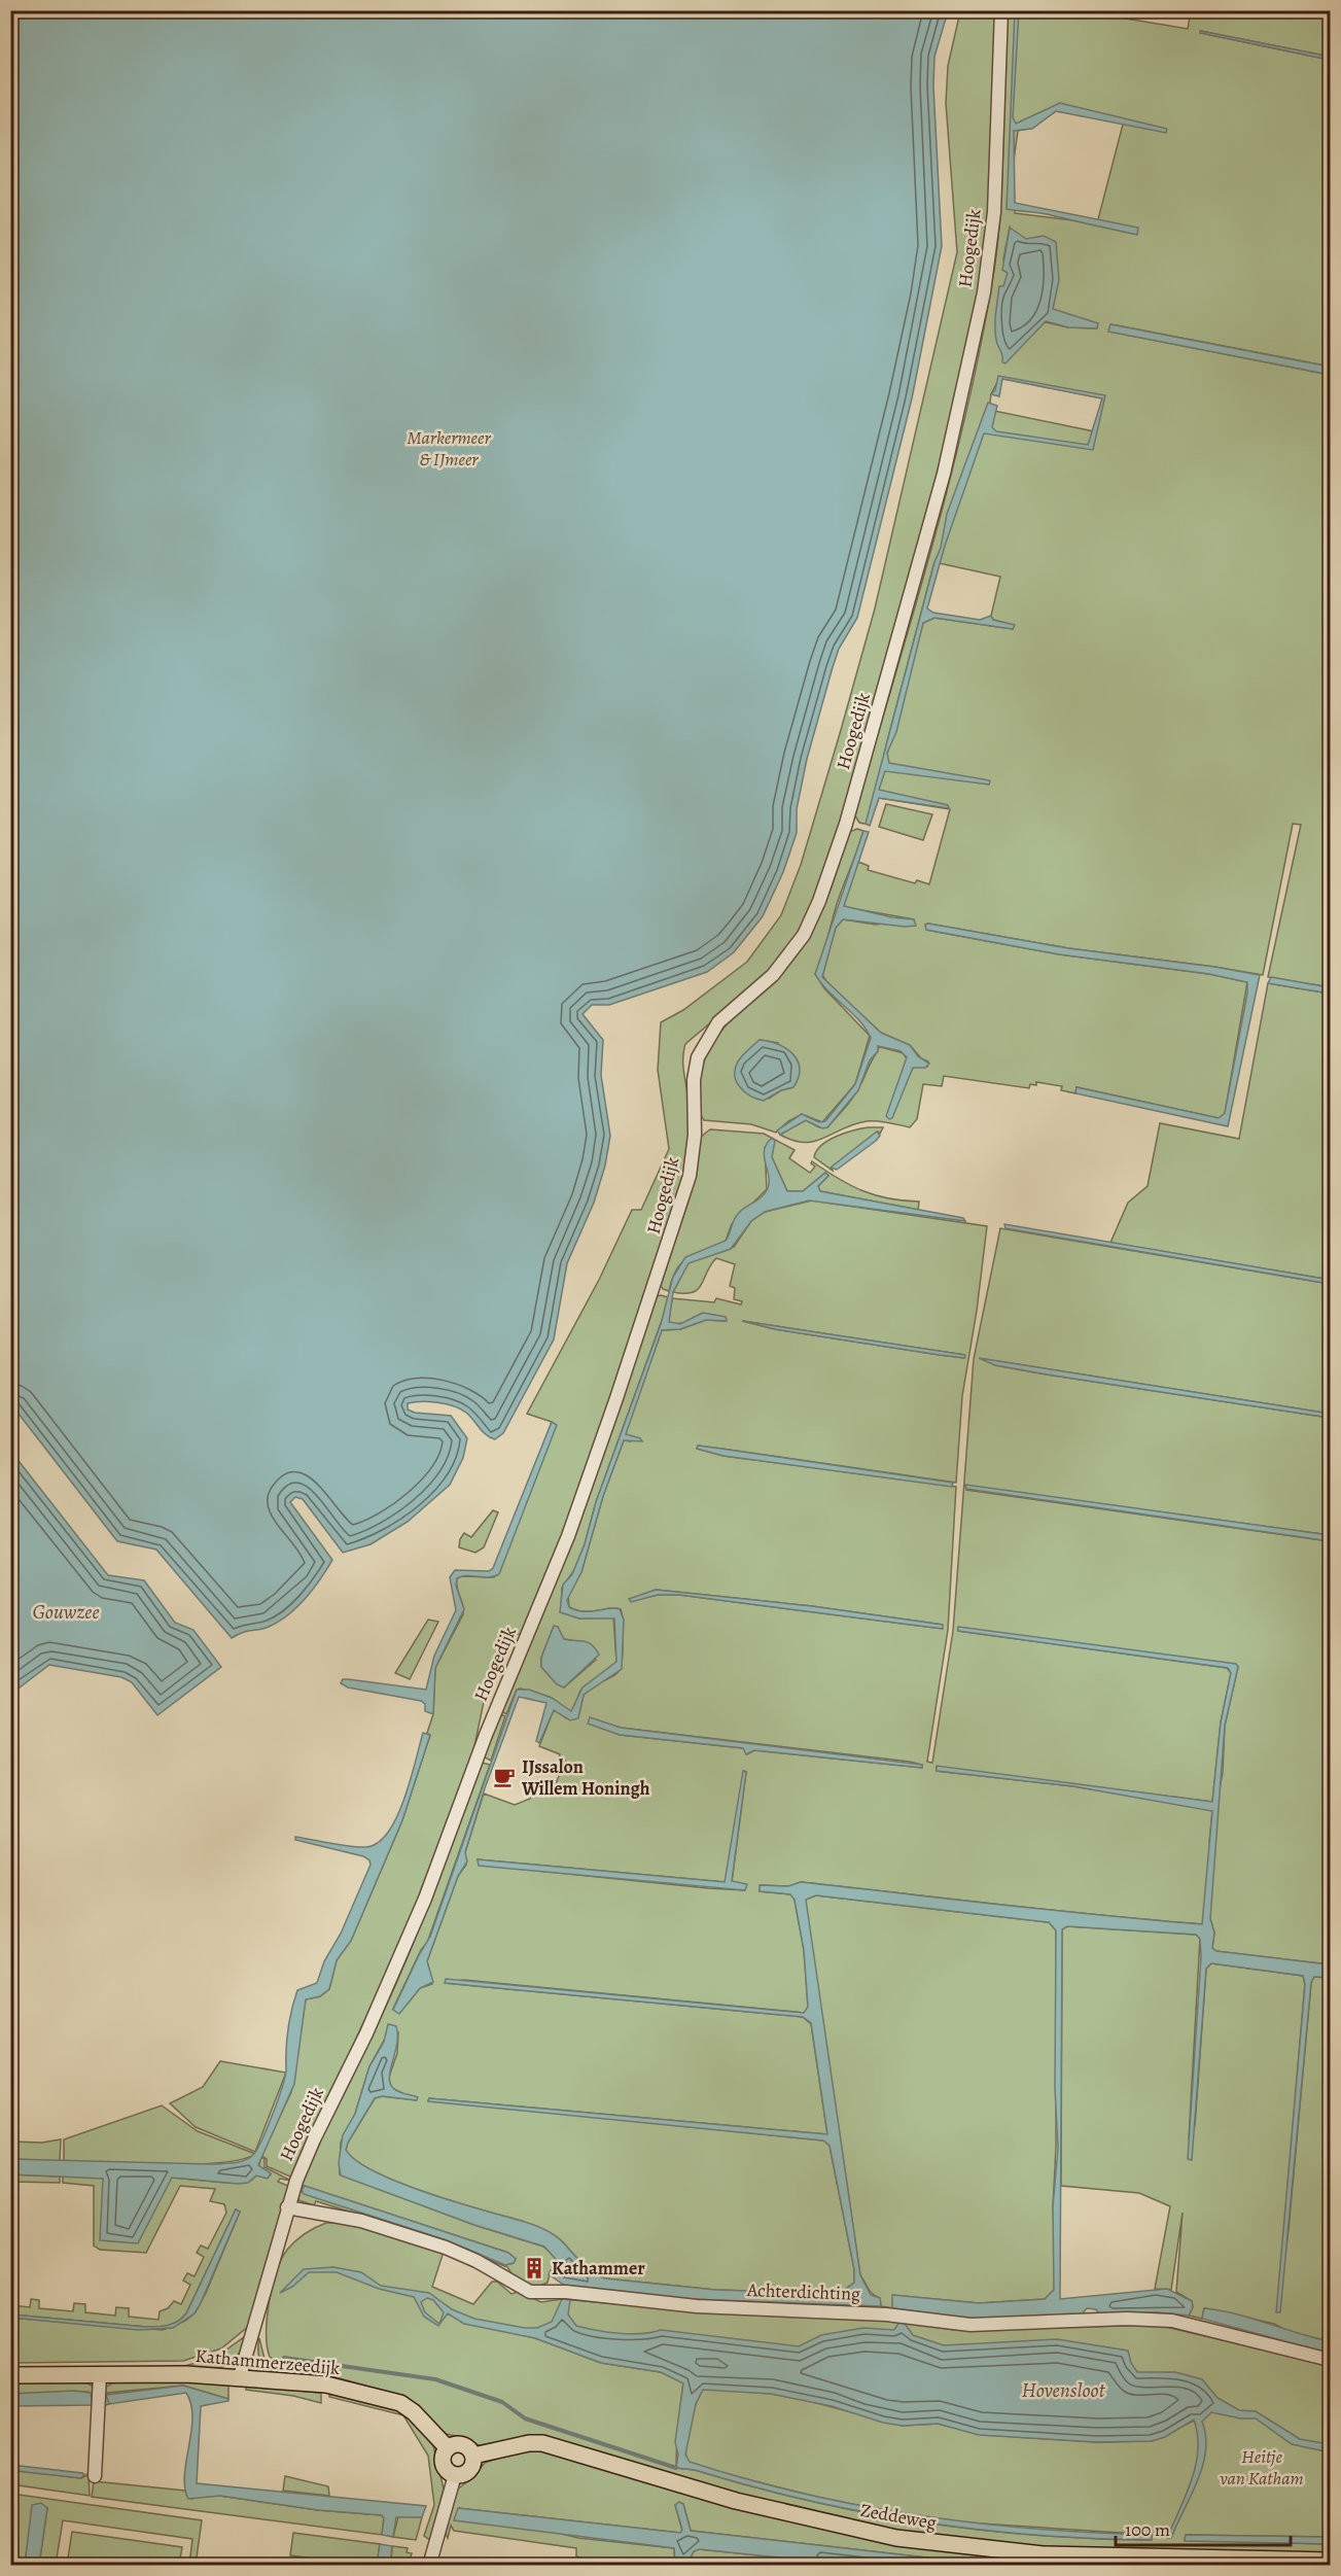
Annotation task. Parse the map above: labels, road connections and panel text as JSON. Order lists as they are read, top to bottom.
{
  "streets": {
    "main road": ["Kathammerzeedijk", "Zeddeweg"],
    "street": ["Hoogedijk", "Achterdichting"]
  },
  "crossings": [
    ["Hoogedijk", "Achterdichting"],
    ["Hoogedijk", "Kathammerzeedijk"],
    ["Kathammerzeedijk", "Zeddeweg"]
  ],
  "water": ["Gouwzee", "Hovensloot"],
  "parks": ["Markermeer & IJmeer", "Heitje van Katham"],
  "places": {
    "cafe": ["IJssalon Willem Honingh"],
    "building": ["Kathammer"]
  },
  "scale_bar": "100 m"
}
